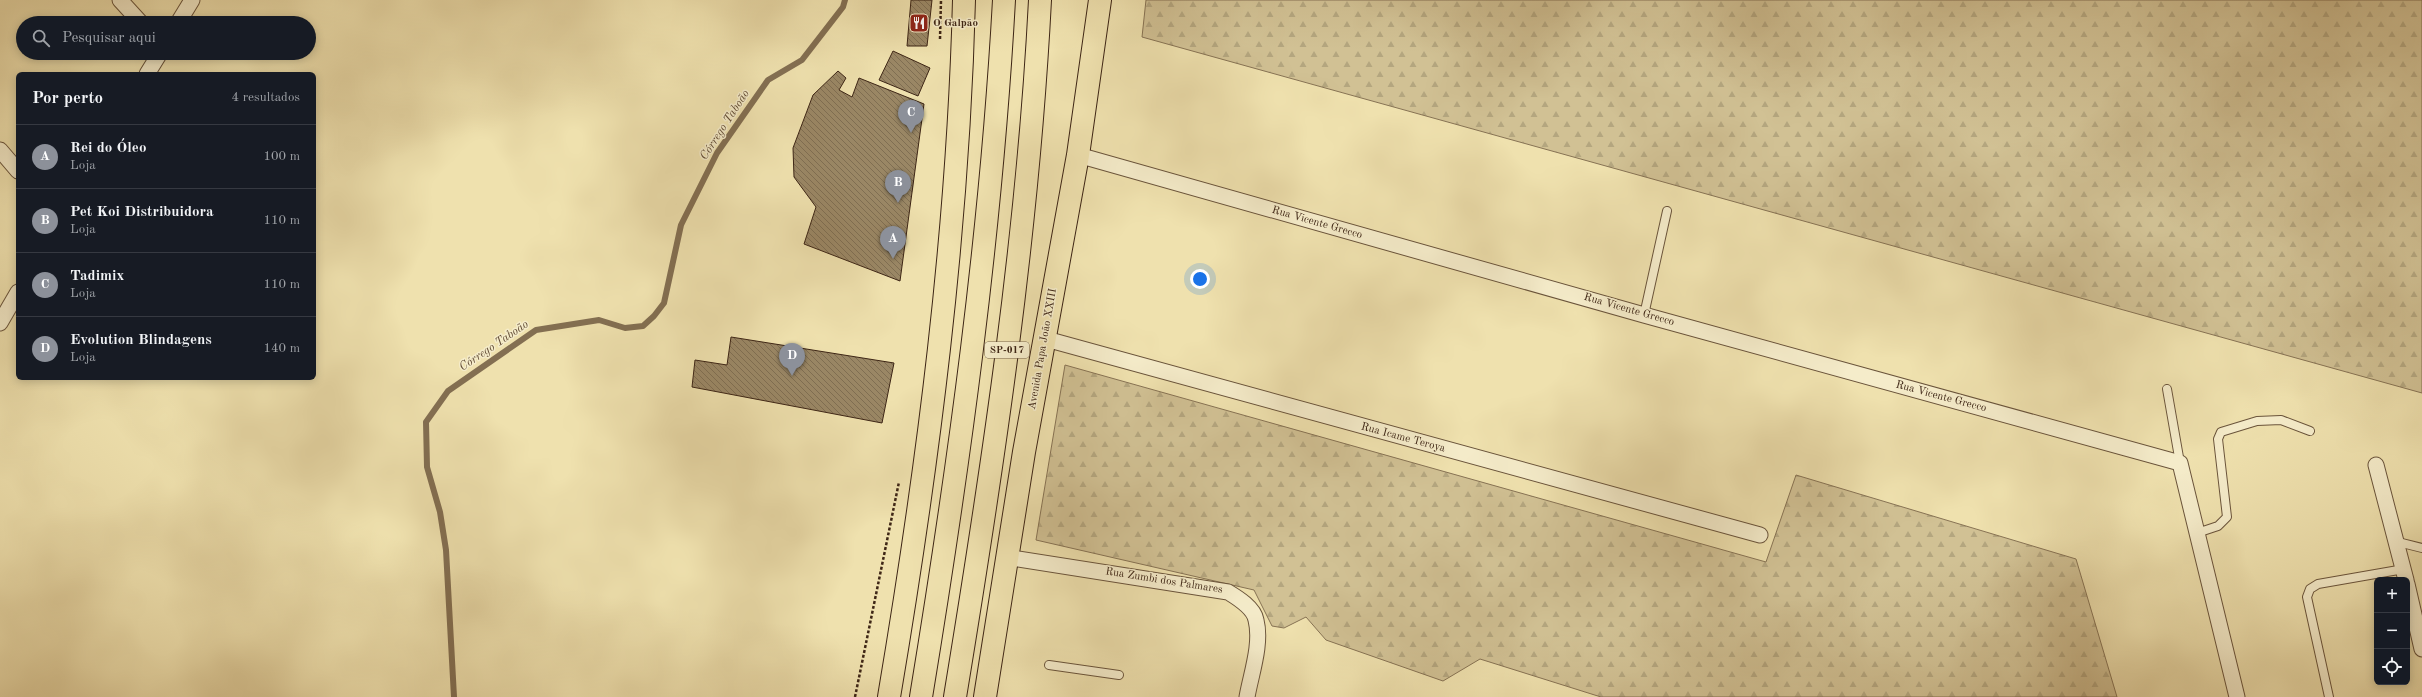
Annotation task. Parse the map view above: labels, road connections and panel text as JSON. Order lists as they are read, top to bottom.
{
  "streets": {
    "main road": ["Avenida Papa João XXIII", "SP-017"],
    "street": ["Rua Vicente Grecco", "Rua Icame Teroya", "Rua Zumbi dos Palmares"]
  },
  "crossings": [
    ["Rua Vicente Grecco", "Avenida Papa João XXIII"],
    ["Avenida Papa João XXIII", "Rua Icame Teroya"],
    ["Avenida Papa João XXIII", "Rua Zumbi dos Palmares"]
  ],
  "water": ["Córrego Taboão"],
  "places": {
    "restaurant": ["O Galpão"]
  },
  "page": {
    "search": "Pesquisar aqui",
    "heading": ["Por perto", "4 resultados"],
    "pins": [
      "C",
      "B",
      "A",
      "D"
    ],
    "list": [
      {
        "mark": "A",
        "name": "Rei do Óleo",
        "note": "Loja",
        "value": "100 m"
      },
      {
        "mark": "B",
        "name": "Pet Koi Distribuidora",
        "note": "Loja",
        "value": "110 m"
      },
      {
        "mark": "C",
        "name": "Tadimix",
        "note": "Loja",
        "value": "110 m"
      },
      {
        "mark": "D",
        "name": "Evolution Blindagens",
        "note": "Loja",
        "value": "140 m"
      }
    ],
    "map_buttons": ["+", "−"]
  }
}
